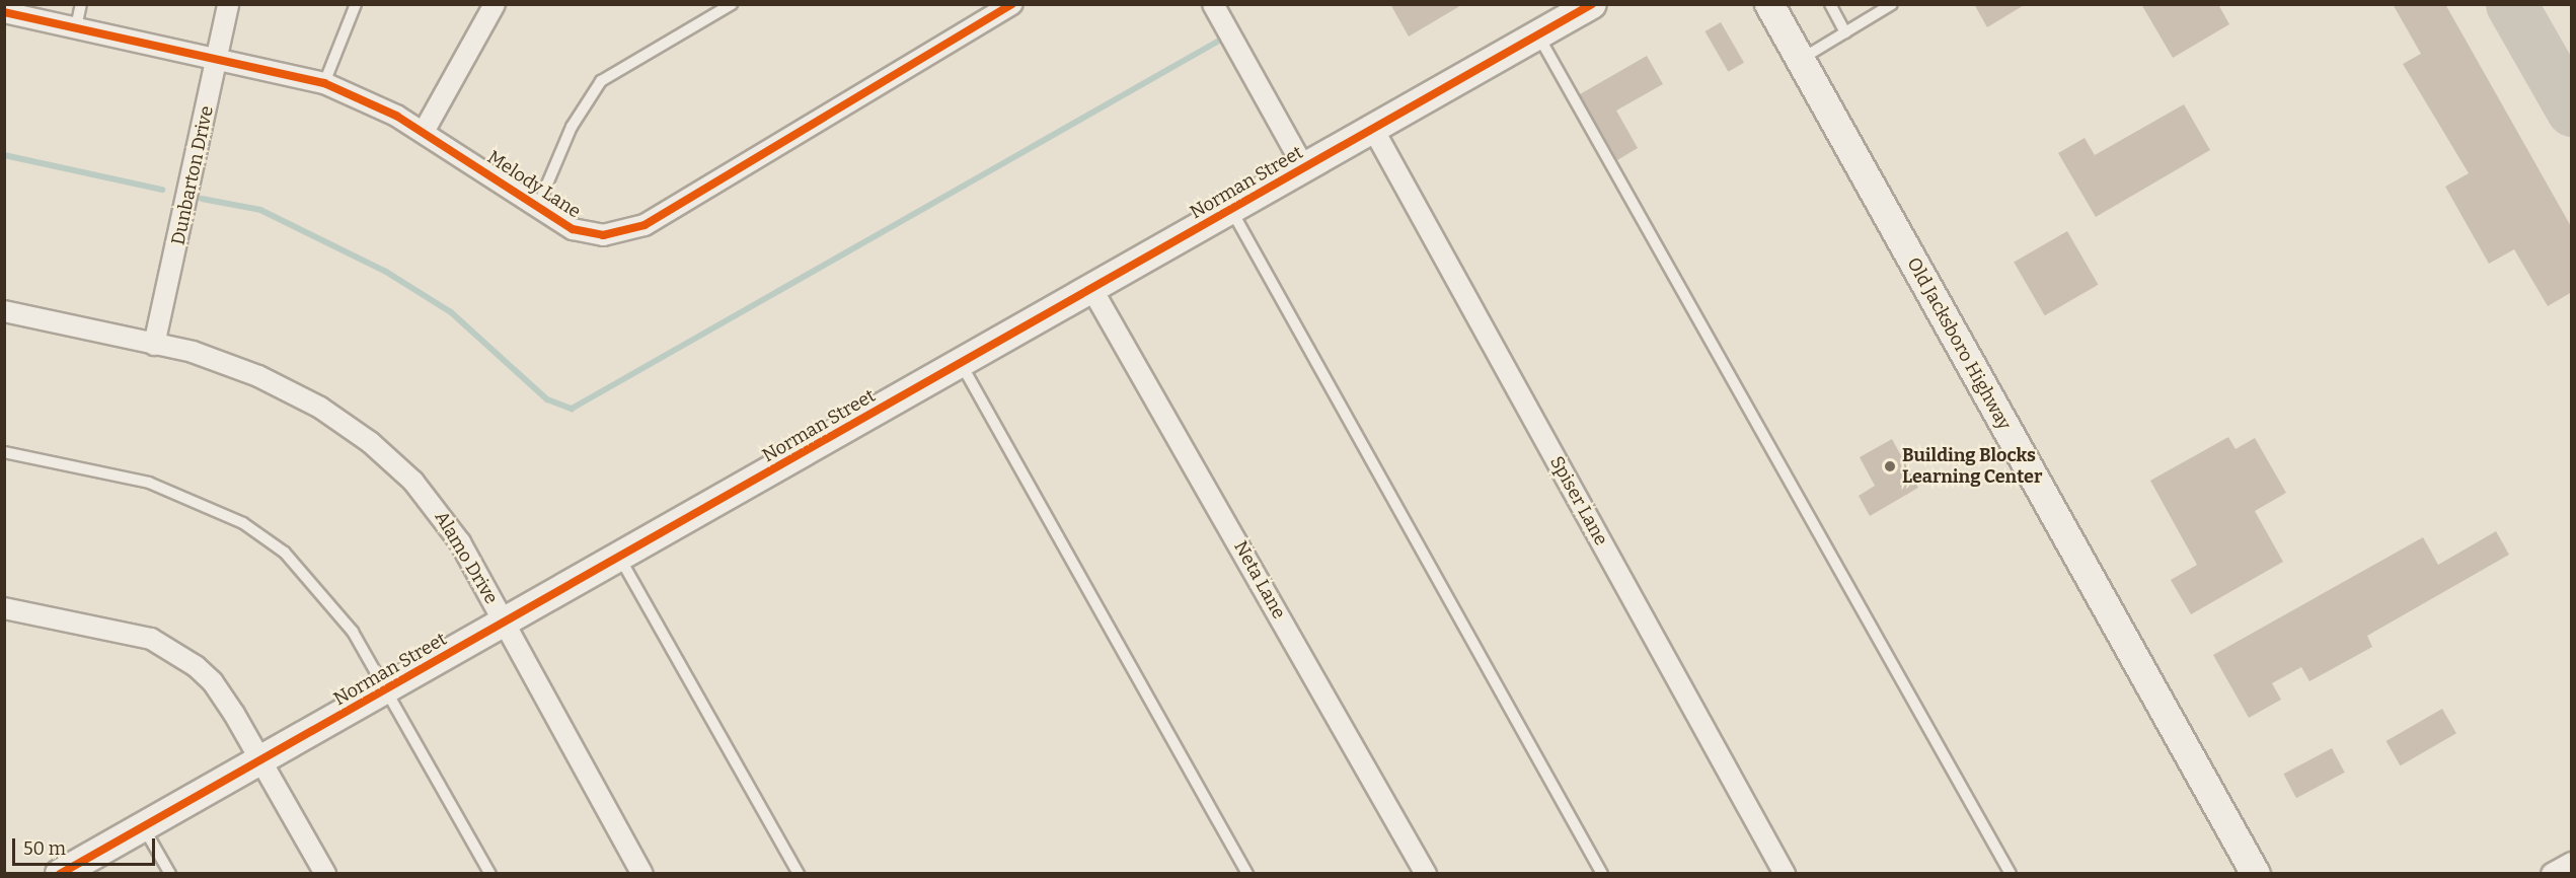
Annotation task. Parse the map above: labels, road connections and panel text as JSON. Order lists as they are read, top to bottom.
{
  "streets": {
    "street": [
      "Dunbarton Drive",
      "Norman Street",
      "Melody Lane",
      "Old Jacksboro Highway",
      "Spiser Lane",
      "Alamo Drive",
      "Neta Lane"
    ]
  },
  "crossings": [
    ["Dunbarton Drive", "Melody Lane"],
    ["Dunbarton Drive", "Alamo Drive"],
    ["Norman Street", "Spiser Lane"],
    ["Norman Street", "Alamo Drive"],
    ["Norman Street", "Neta Lane"]
  ],
  "places": ["Building Blocks Learning Center"],
  "scale_bar": "50 m"
}
